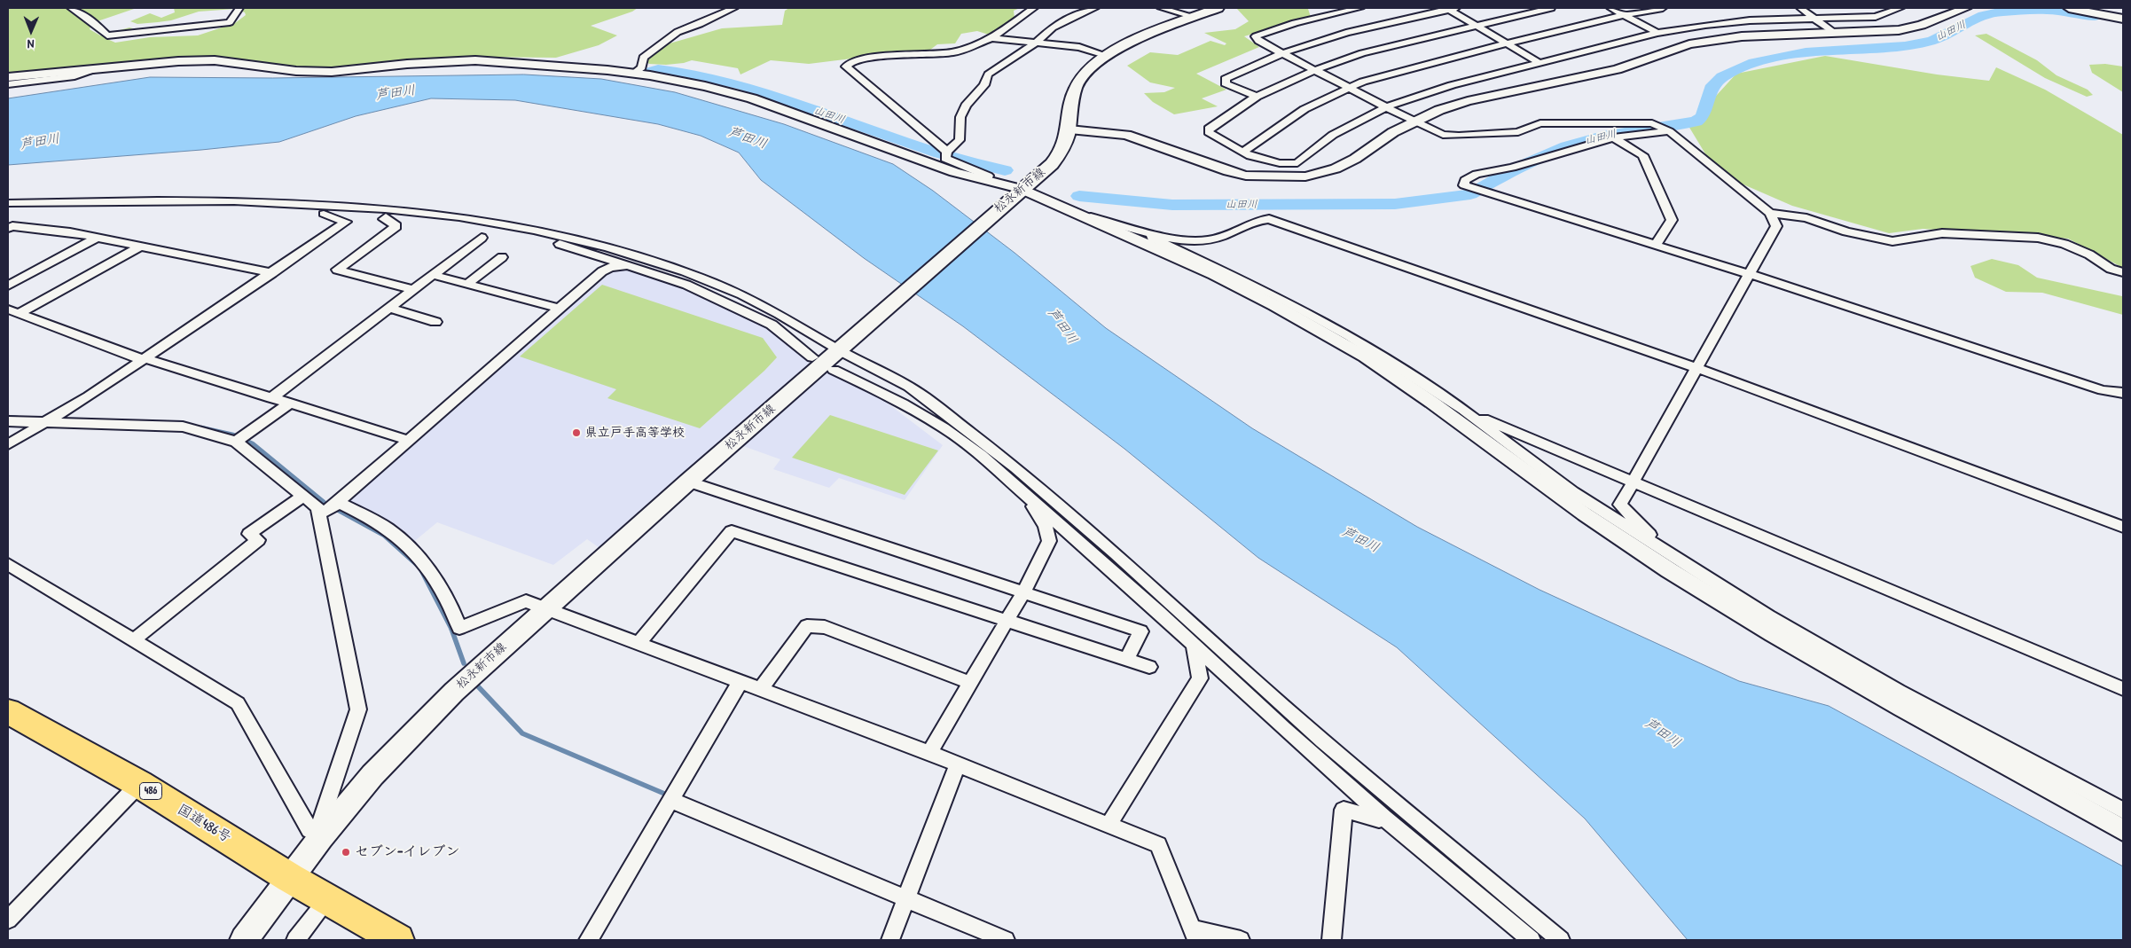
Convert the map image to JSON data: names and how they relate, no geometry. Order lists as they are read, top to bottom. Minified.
{"streets":{"highway":["486","国道486号"],"main road":["松永新市線"]},"crossings":[["松永新市線","国道486号"]],"water":["山田川","芦田川"],"places":["県立戸手高等学校","セブン-イレブン"],"north":"bottom"}
